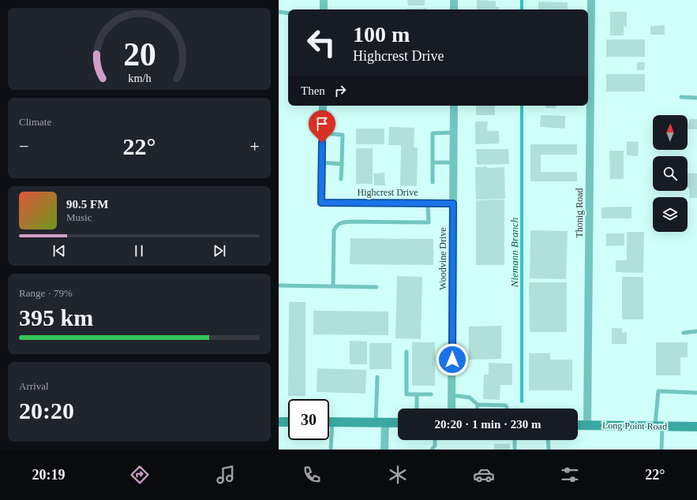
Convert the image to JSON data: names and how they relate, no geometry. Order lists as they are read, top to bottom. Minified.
{"streets":{"main road":["Long Point Road"],"street":["Highcrest Drive","Thonig Road","Woodvine Drive"]},"crossings":[["Highcrest Drive","Woodvine Drive"],["Thonig Road","Long Point Road"]],"water":["Niemann Branch"],"north":"top","page":{"turn":["100 m","Highcrest Drive"],"then":"Then","tile":["Climate",["Range · 79%","395 km"],["Arrival","20:20"]],"heat":["−","22°","+"],"song":["90.5 FM","Music"],"limit":"30","trip":"20:20 · 1 min · 230 m","tabs":["20:19","22°"],"gauge":["20","km/h"]}}
